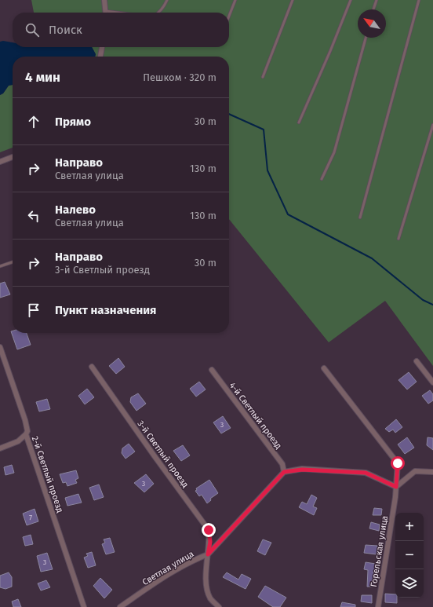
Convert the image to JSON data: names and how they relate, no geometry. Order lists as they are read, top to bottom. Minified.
{"streets":{"street":["4-й Светлый проезд","3-й Светлый проезд","2-й Светлый проезд","Горельская улица","Светлая улица"]},"crossings":[["4-й Светлый проезд","Светлая улица"],["3-й Светлый проезд","Светлая улица"]],"house_numbers":["3","3","7","3"],"north":"top left","page":{"search":"Поиск","heading":["4 мин","Пешком · 320 m"],"list":[["Прямо","30 m"],["Направо","Светлая улица","130 m"],["Налево","Светлая улица","130 m"],["Направо","3-й Светлый проезд","30 m"],"Пункт назначения"],"map_buttons":["+","−"]}}
